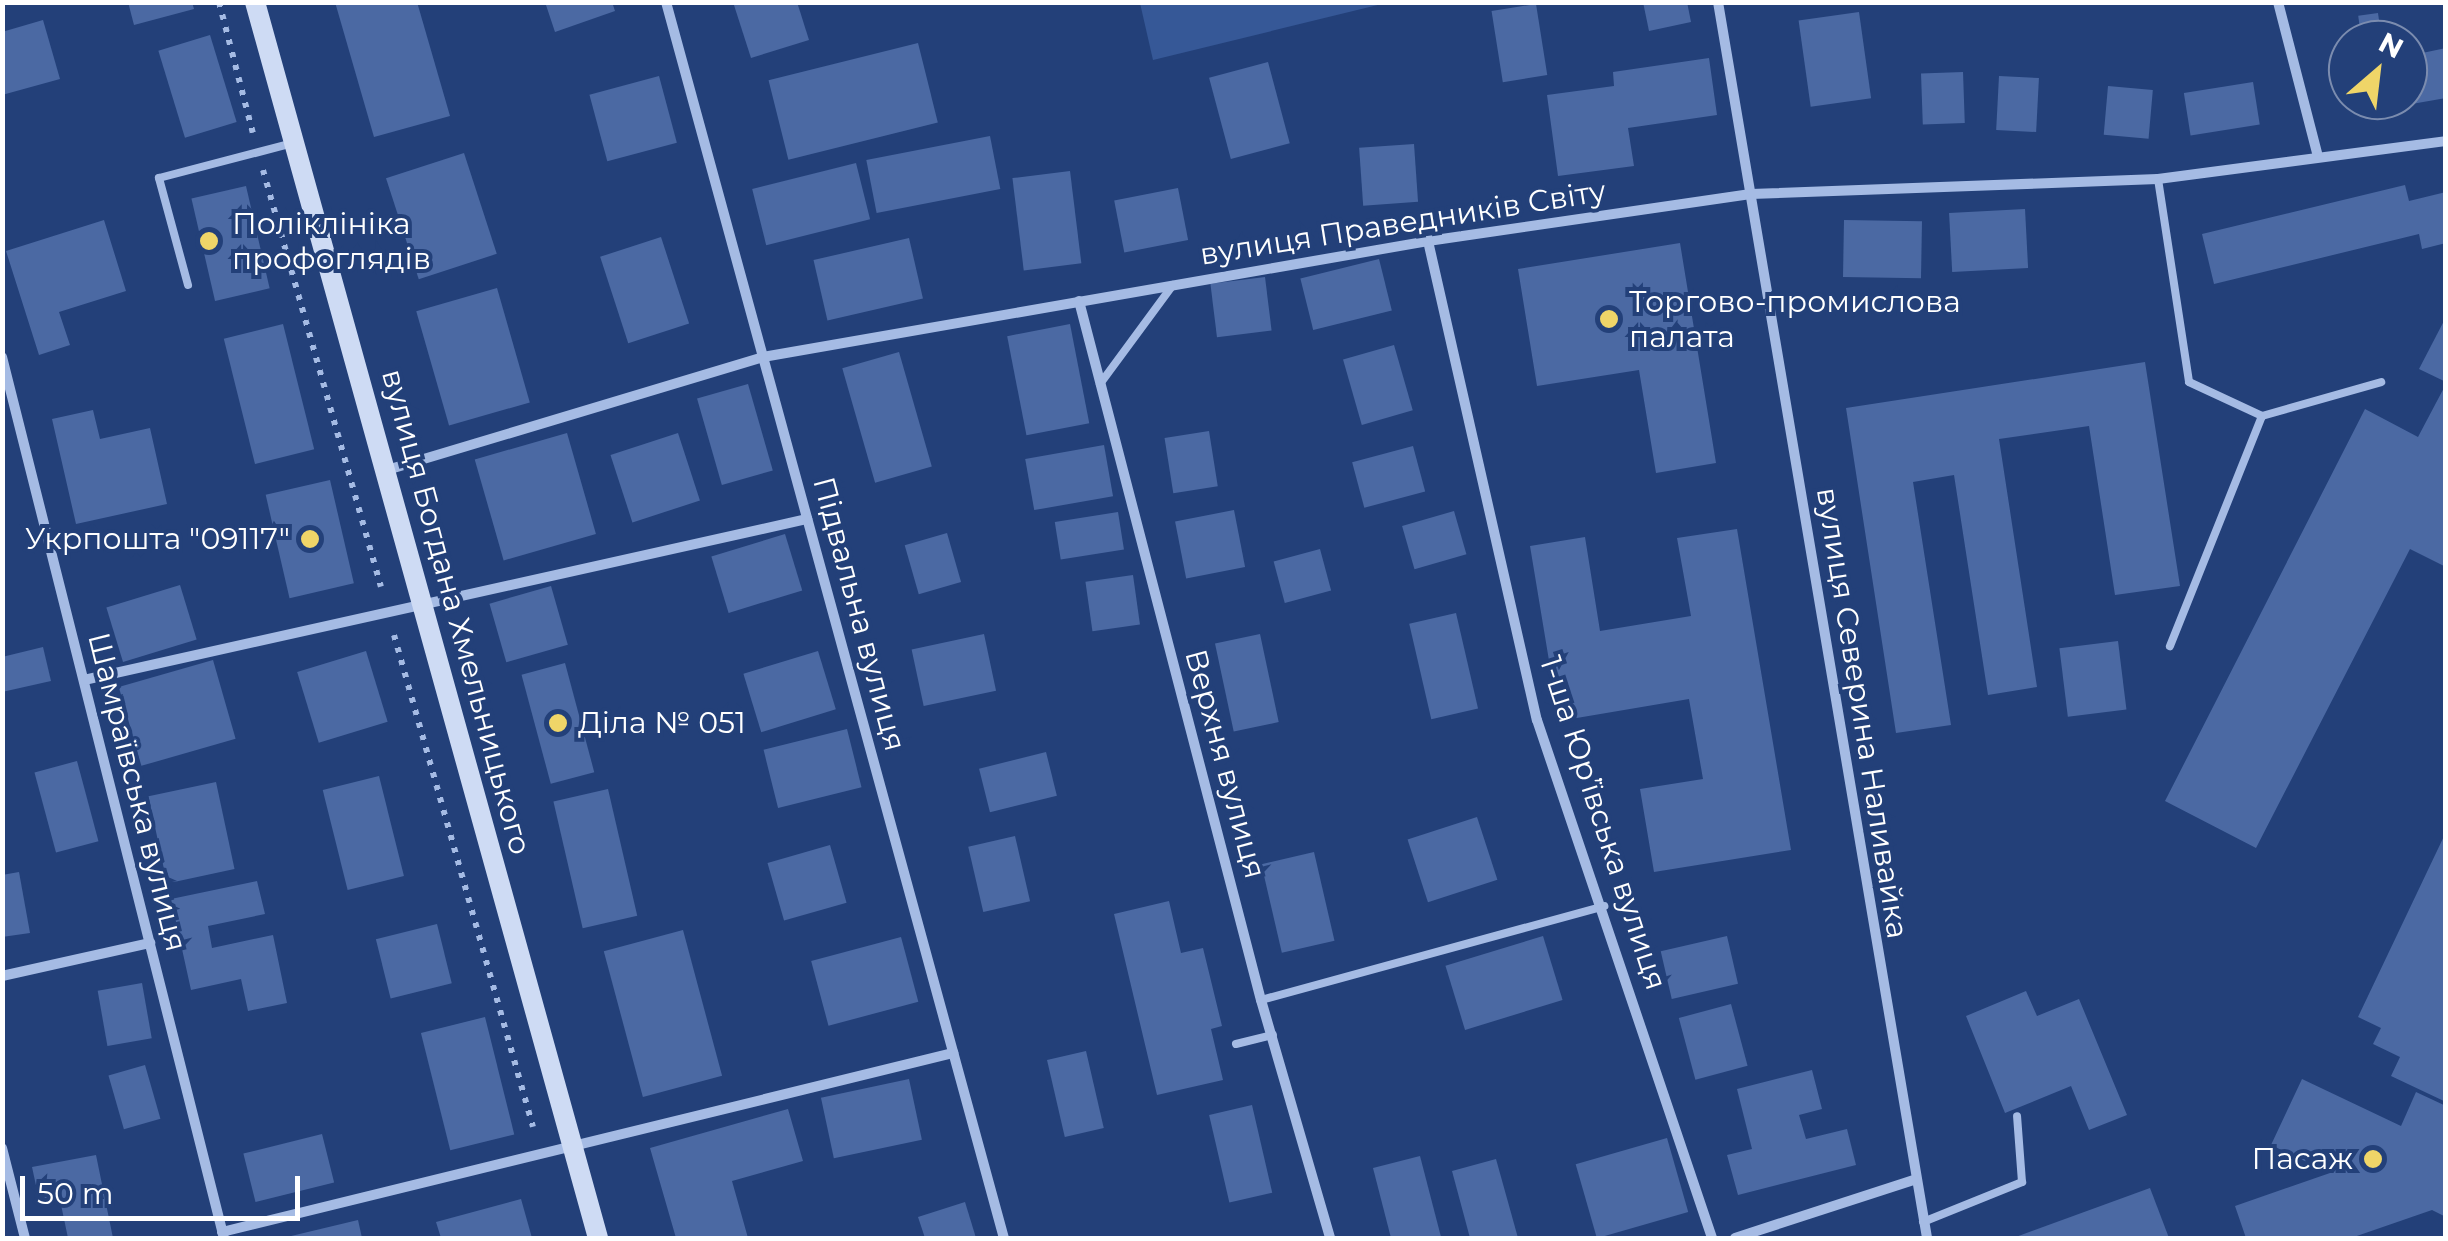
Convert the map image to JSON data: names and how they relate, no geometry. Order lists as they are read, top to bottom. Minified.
{"streets":{"street":["вулиця Праведників Світу","вулиця Богдана Хмельницького","Підвальна вулиця","вулиця Северина Наливайка","Верхня вулиця","Шамраївська вулиця","1-ша Юрʼївська вулиця"]},"crossings":[["вулиця Праведників Світу","вулиця Богдана Хмельницького"],["вулиця Праведників Світу","Підвальна вулиця"],["вулиця Праведників Світу","вулиця Северина Наливайка"],["вулиця Праведників Світу","Верхня вулиця"],["вулиця Праведників Світу","1-ша Юрʼївська вулиця"]],"places":["Поліклініка профоглядів","Торгово-промислова палата","Укрпошта \"09117\"","Діла № 051","Пасаж"],"scale_bar":"50 m","north":"top right"}
